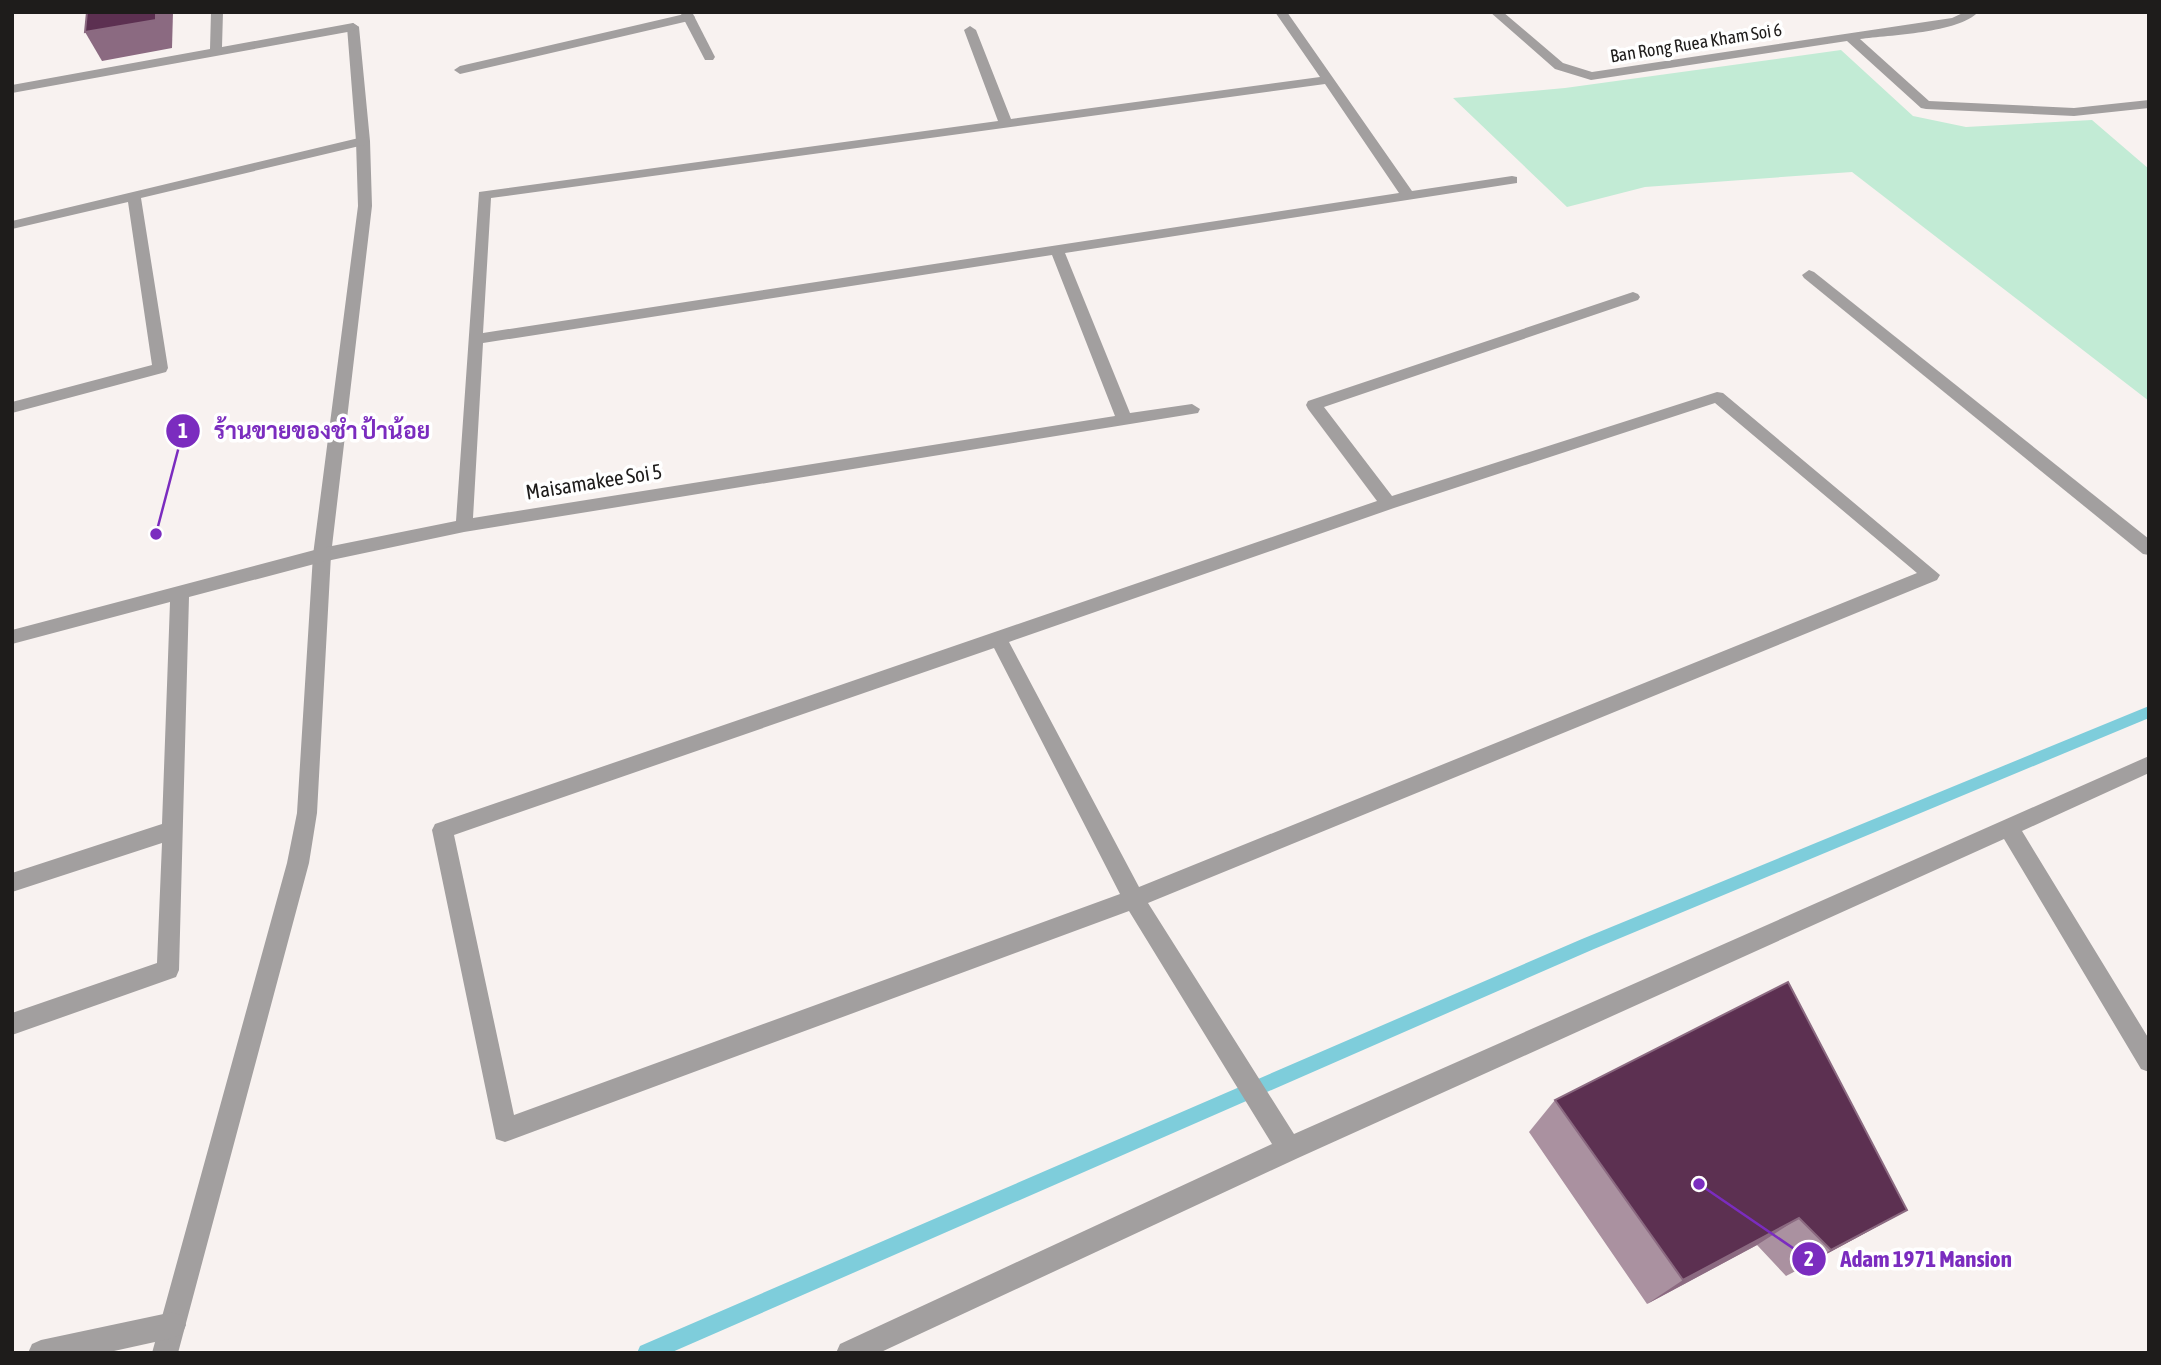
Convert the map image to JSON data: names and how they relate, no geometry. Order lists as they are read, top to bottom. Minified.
{"streets":{"street":["Ban Rong Ruea Kham Soi 6","Maisamakee Soi 5"]},"places":["ร้านขายของชำ ป้าน้อย","Adam 1971 Mansion"]}
